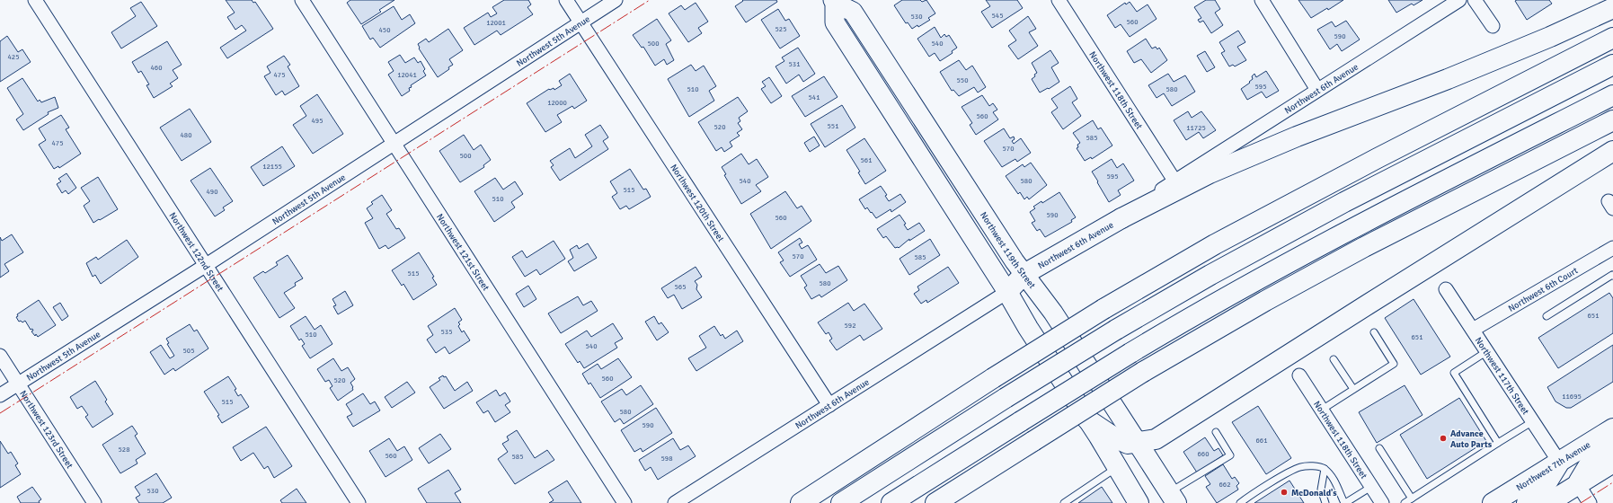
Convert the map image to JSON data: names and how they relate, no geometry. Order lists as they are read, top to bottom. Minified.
{"streets":{"main road":["Northwest 6th Avenue","Northwest 119th Street","Northwest 7th Avenue"],"street":["Northwest 5th Avenue","Northwest 118th Street","Northwest 120th Street","Northwest 122nd Street","Northwest 121st Street","Northwest 6th Court","Northwest 117th Street","Northwest 123rd Street"]},"crossings":[["Northwest 5th Avenue","Northwest 120th Street"],["Northwest 5th Avenue","Northwest 122nd Street"],["Northwest 5th Avenue","Northwest 121st Street"],["Northwest 5th Avenue","Northwest 123rd Street"],["Northwest 6th Avenue","Northwest 118th Street"],["Northwest 6th Avenue","Northwest 120th Street"],["Northwest 6th Avenue","Northwest 119th Street"],["Northwest 6th Court","Northwest 117th Street"],["Northwest 117th Street","Northwest 7th Avenue"]],"places":["Advance Auto Parts","McDonald's"],"house_numbers":["545","530","560","12001","525","450","590","500","540","425","531","460","475","12041","550","595","510","580","541","12000","560","495","551","520","11725","480","585","475","570","500","561","12155","595","540","580","515","490","510","590","560","570","585","515","580","565","651","592","535","510","651","540","505","560","520","11695","515","580","590","661","528","660","560","585","598","662","530"]}
